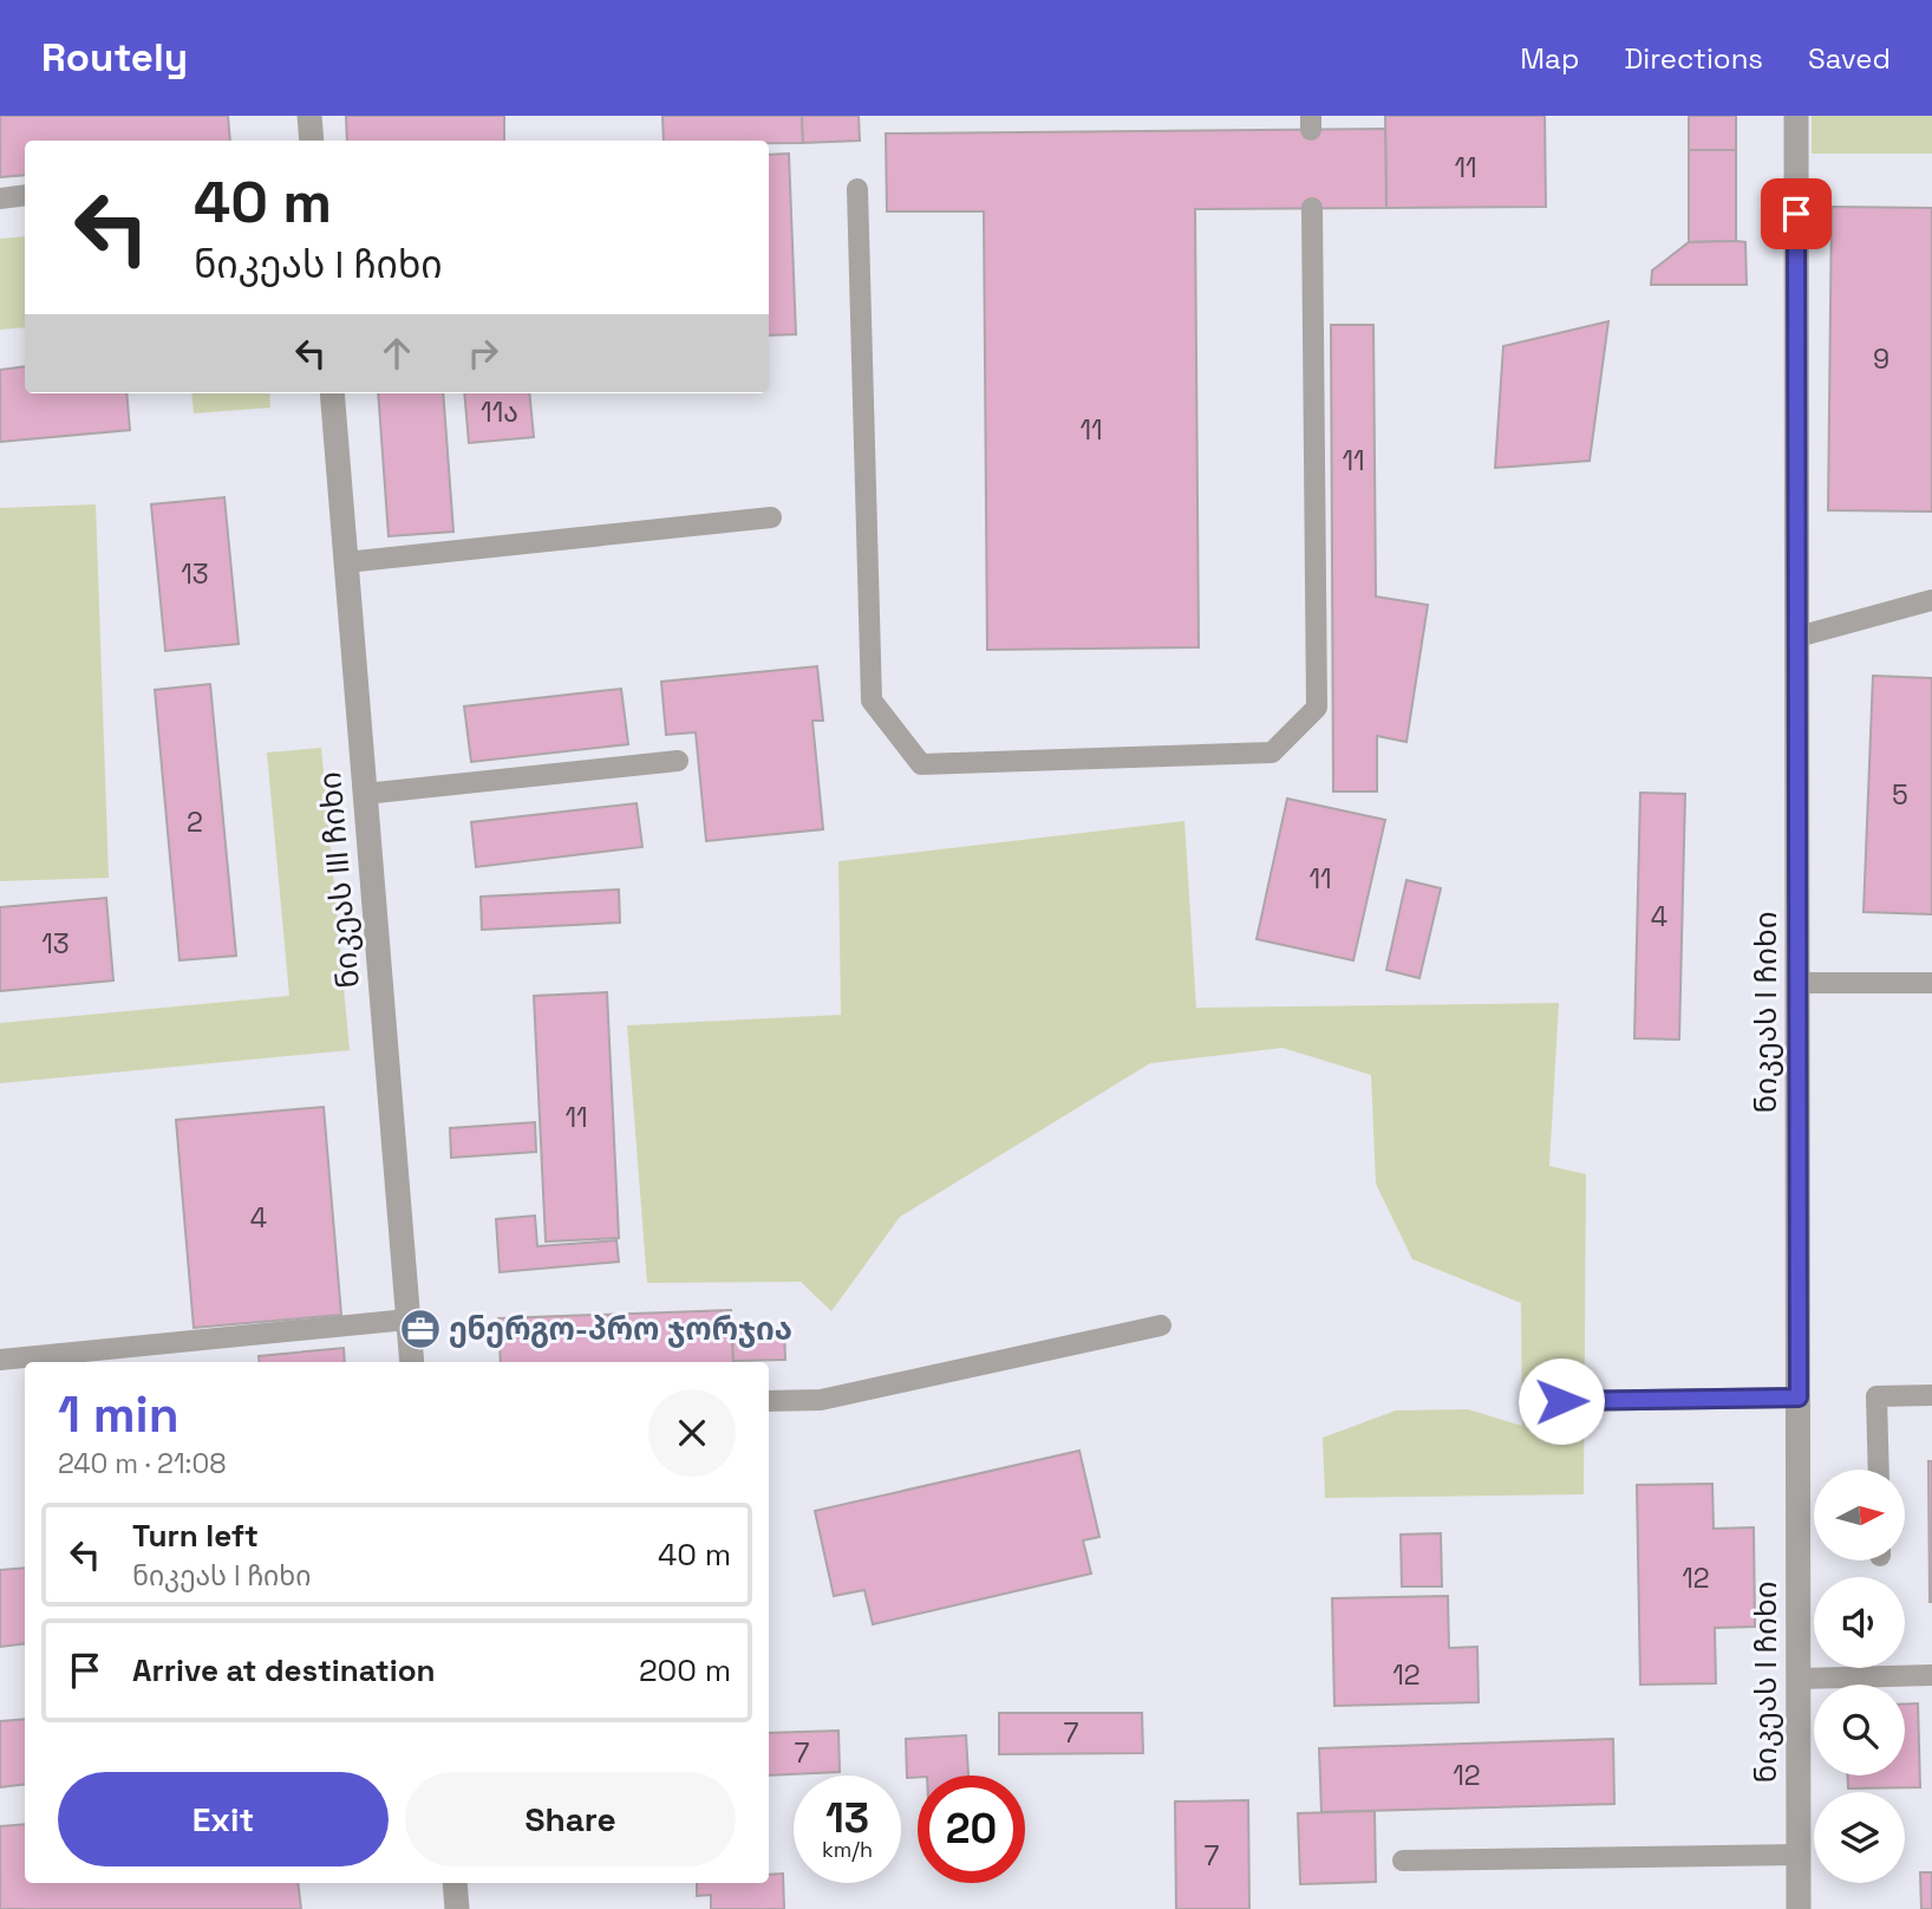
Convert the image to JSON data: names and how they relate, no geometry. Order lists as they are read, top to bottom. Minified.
{"streets":{"street":["ნიკეას III ჩიხი","ნიკეას I ჩიხი"]},"places":{"office":["ენერგო-პრო ჯორჯია"]},"house_numbers":["11","9","11ა","11","11","13","5","2","11","4","13","11","4","12","12","7","7","12","7"],"north":"right","page":{"header":"Routely","nav":["Map","Directions","Saved"],"turn":["40 m","ნიკეას I ჩიხი"],"heading":["1 min","240 m · 21:08"],"list":[{"name":"Turn left","note":"ნიკეას I ჩიხი","value":"40 m"},{"name":"Arrive at destination","value":"200 m"}],"buttons":["Exit","Share"],"speed":"13 km/h","limit":"20"}}
